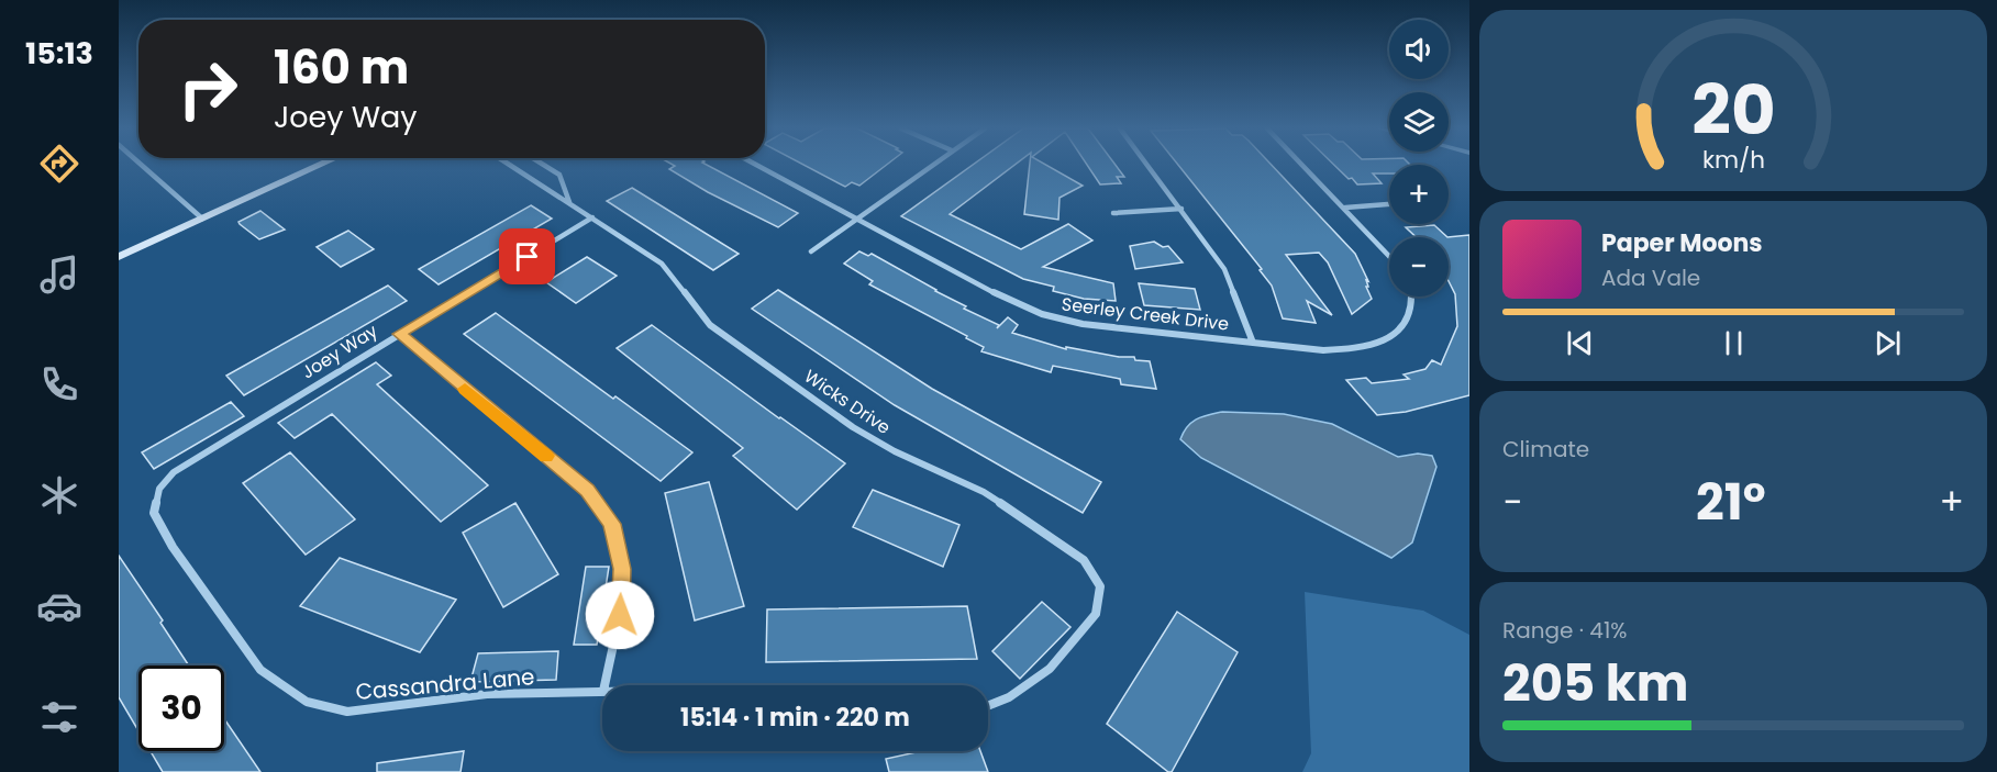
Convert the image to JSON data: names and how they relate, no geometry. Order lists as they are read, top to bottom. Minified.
{"streets":{"street":["Seerley Creek Drive","Joey Way","Wicks Drive","Cassandra Lane"]},"crossings":[["Joey Way","Wicks Drive"],["Joey Way","Cassandra Lane"]],"page":{"tabs":"15:13","map_buttons":["+","−"],"turn":["160 m","Joey Way"],"song":["Paper Moons","Ada Vale"],"tile":["Climate",["Range · 41%","205 km"]],"heat":["−","21°","+"],"limit":"30","trip":"15:14 · 1 min · 220 m","gauge":["20","km/h"]}}
